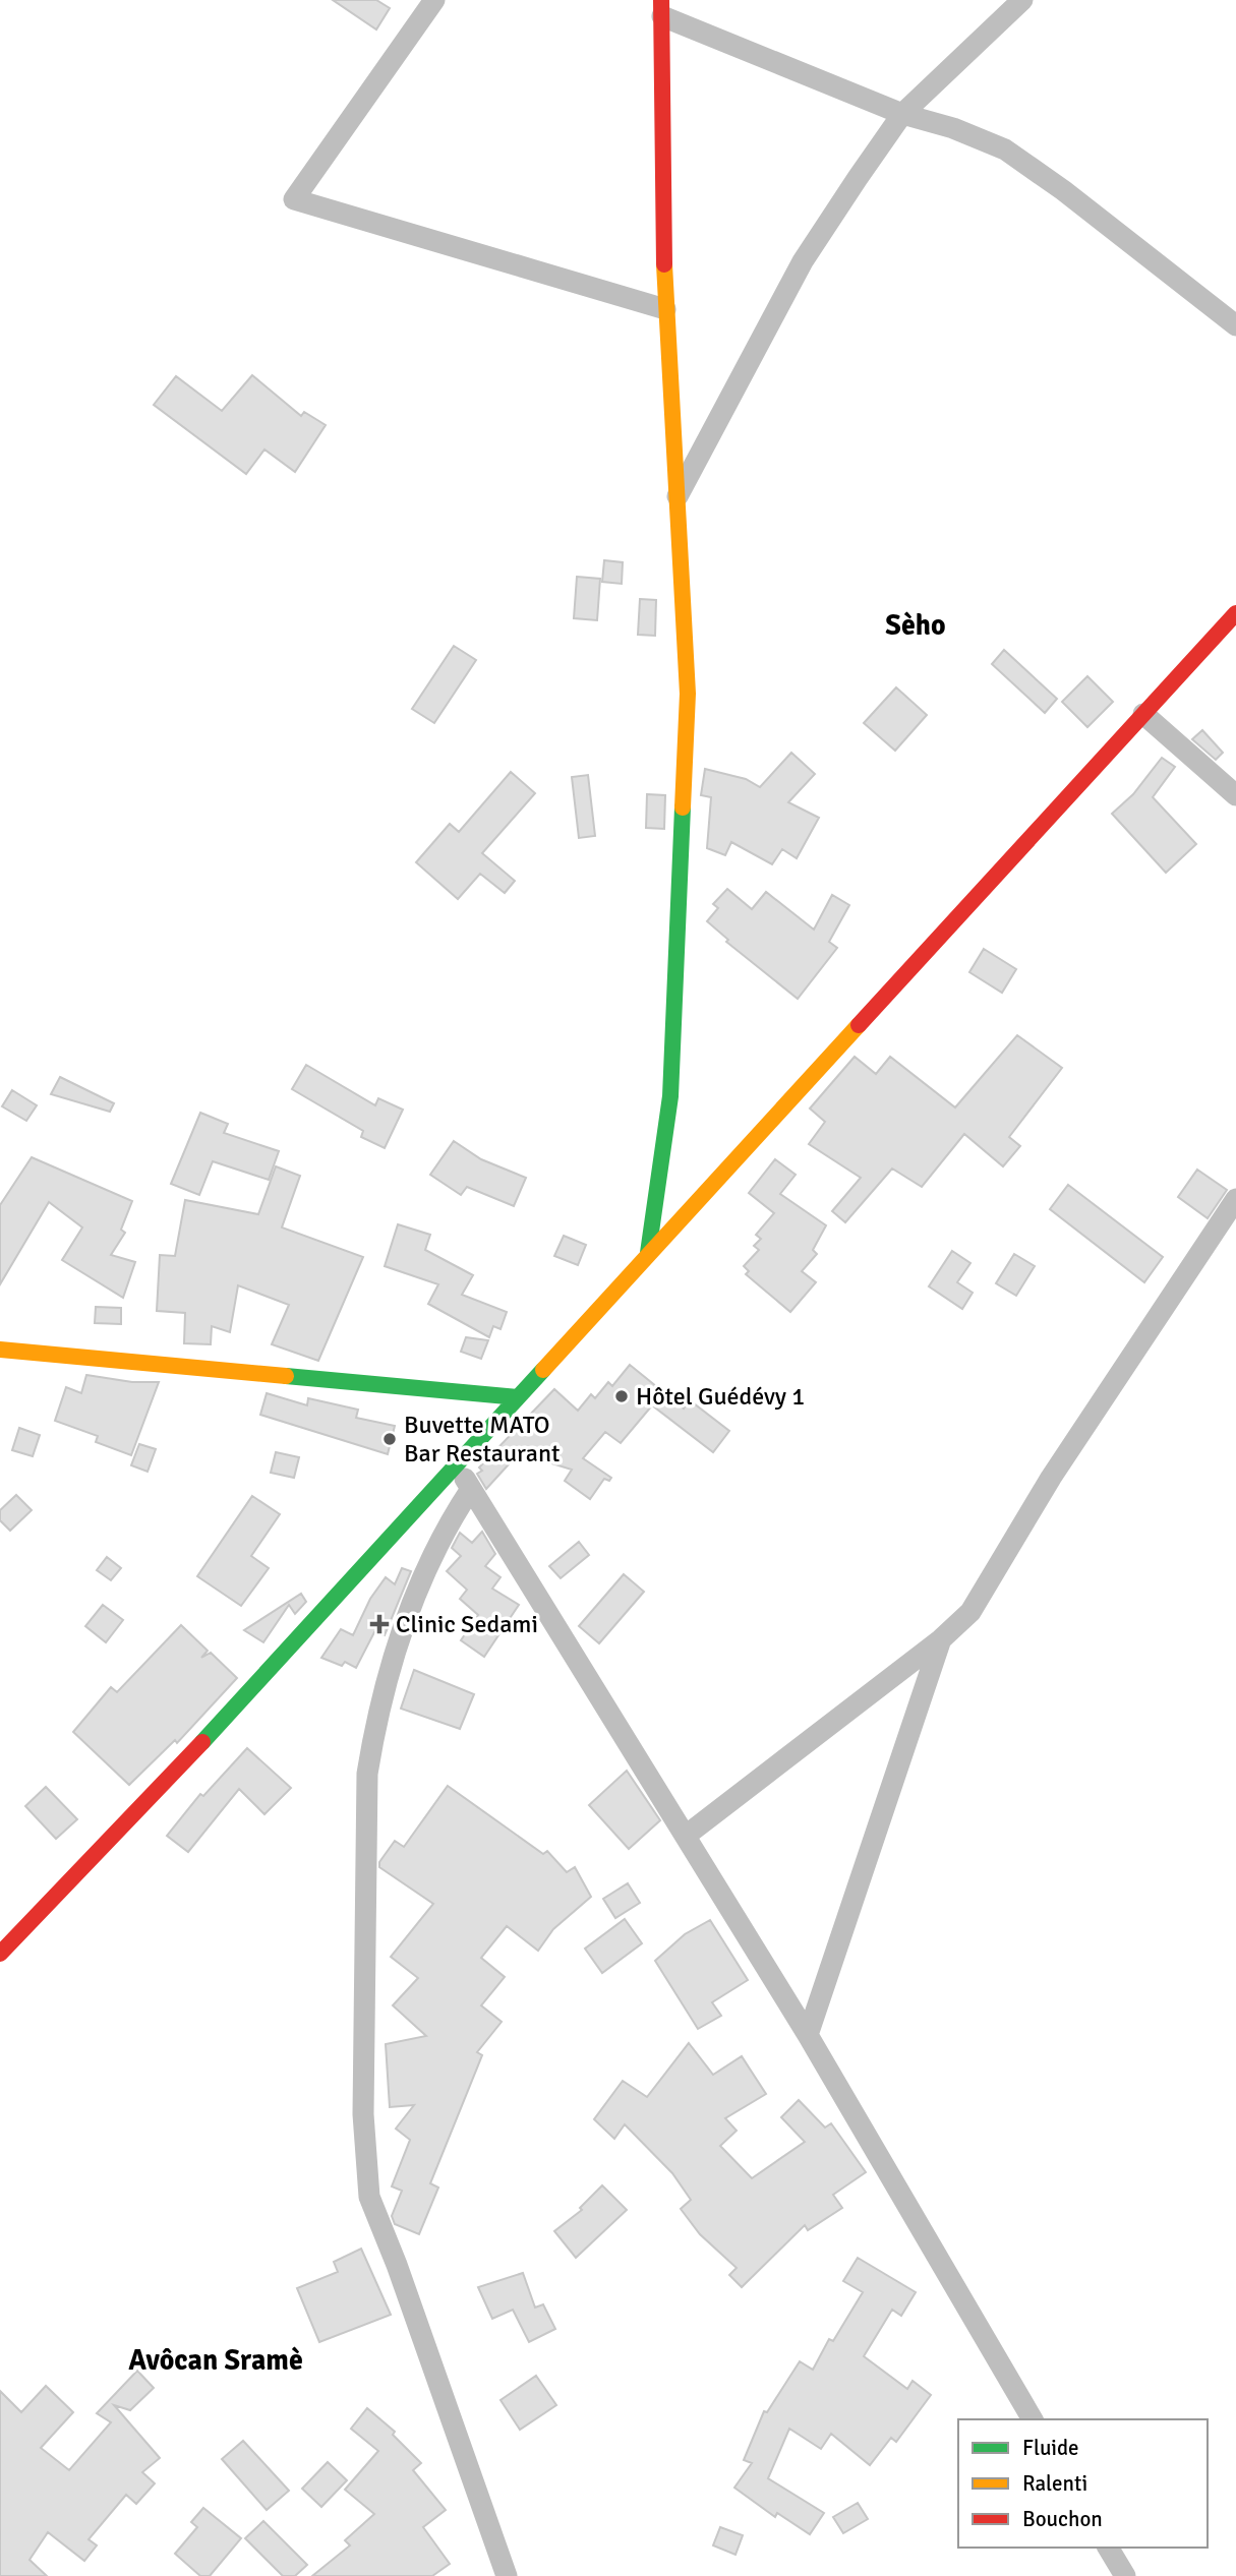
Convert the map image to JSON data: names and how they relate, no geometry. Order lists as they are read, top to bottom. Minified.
{"districts":["Sèho","Avôcan Sramè"],"places":{"other":["Hôtel Guédévy 1","Buvette MATO Bar Restaurant"],"health":["Clinic Sedami"]},"legend":["Fluide","Ralenti","Bouchon"]}
